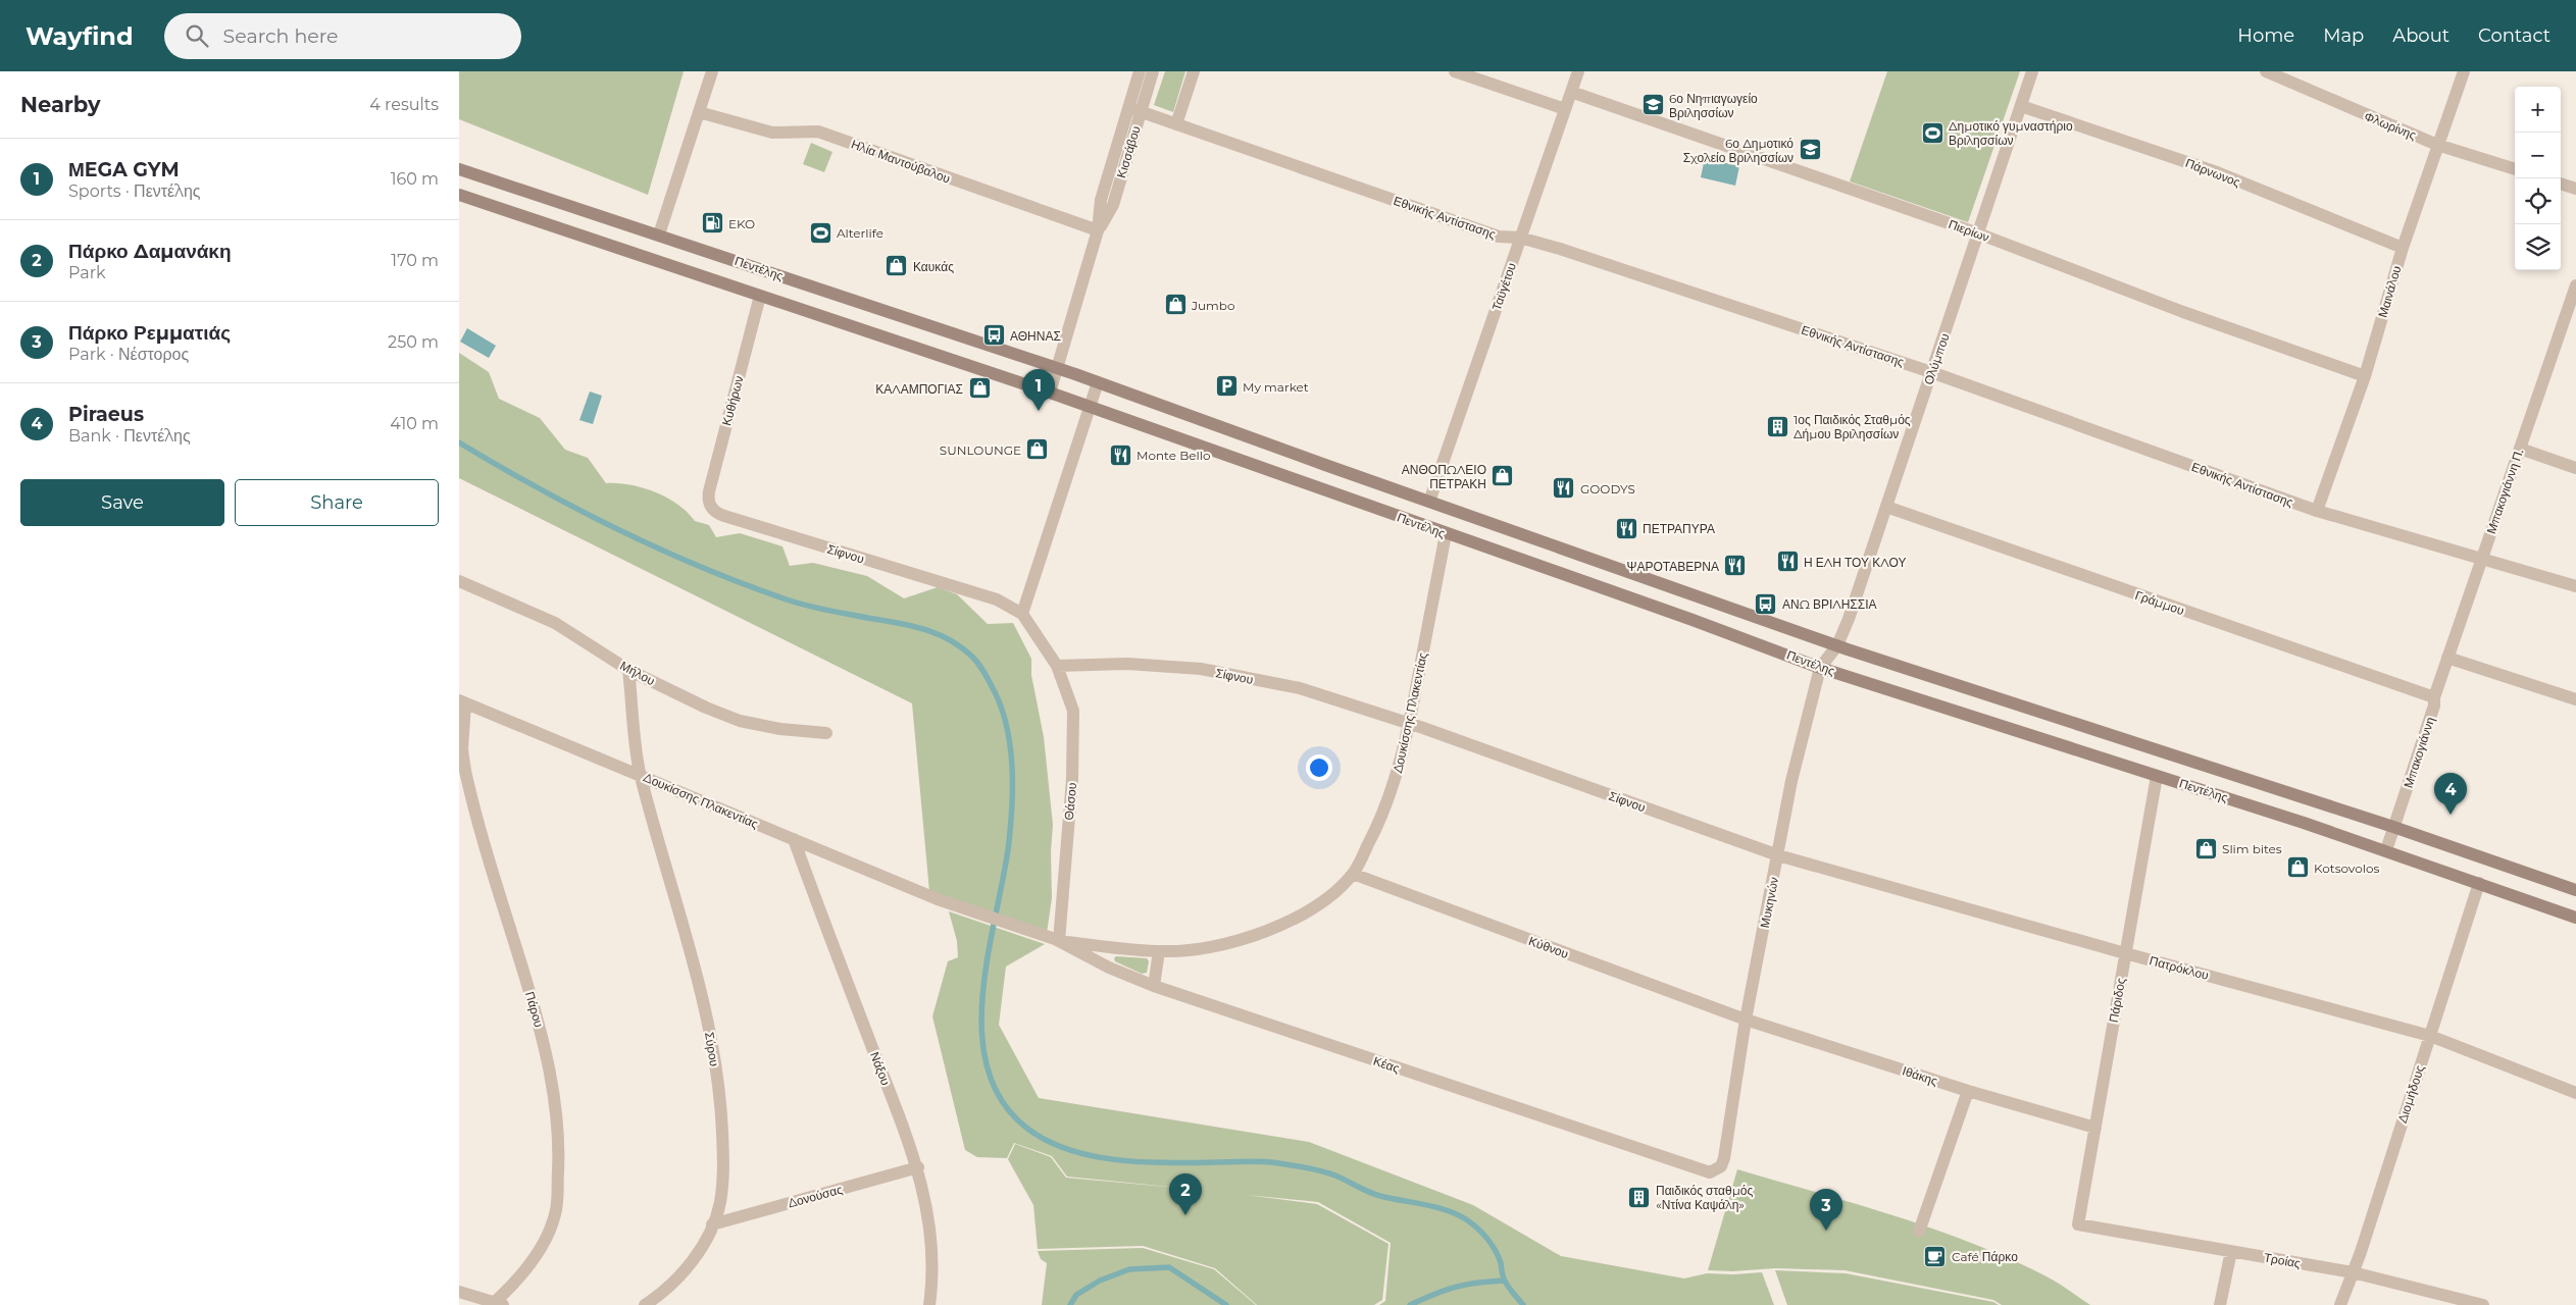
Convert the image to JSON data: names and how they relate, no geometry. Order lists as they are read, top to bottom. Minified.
{"streets":{"main road":["Πεντέλης"],"street":["Φλωρίνης","Κισσάβου","Ηλία Μαντούβαλου","Πάρνωνος","Εθνικής Αντίστασης","Πιερίων","Ταϋγέτου","Μαινάλου","Ολύμπου","Κυθήρων","Μπακογιάννη Π.","Σίφνου","Γράμμου","Μήλου","Δουκίσσης Πλακεντίας","Μπακογιάννη","Θάσου","Μυκηνών","Κύθνου","Πατρόκλου","Πάριδος","Πάρου","Σύρου","Κέας","Νάξου","Ιθάκης","Διομήδους","Δονούσας","Τροίας"]},"crossings":[["Φλωρίνης","Μαινάλου"],["Κισσάβου","Ηλία Μαντούβαλου"],["Κισσάβου","Εθνικής Αντίστασης"],["Κισσάβου","Πεντέλης"],["Πάρνωνος","Μαινάλου"],["Πάρνωνος","Ολύμπου"],["Εθνικής Αντίστασης","Ταϋγέτου"],["Εθνικής Αντίστασης","Μαινάλου"],["Εθνικής Αντίστασης","Ολύμπου"],["Εθνικής Αντίστασης","Μπακογιάννη Π."],["Πιερίων","Ταϋγέτου"],["Πιερίων","Μαινάλου"],["Πιερίων","Ολύμπου"],["Πεντέλης","Ταϋγέτου"],["Πεντέλης","Ολύμπου"],["Πεντέλης","Κυθήρων"],["Πεντέλης","Δουκίσσης Πλακεντίας"],["Πεντέλης","Μπακογιάννη"],["Πεντέλης","Μυκηνών"],["Πεντέλης","Πάριδος"],["Πεντέλης","Διομήδους"],["Ολύμπου","Γράμμου"],["Ολύμπου","Μυκηνών"],["Κυθήρων","Σίφνου"],["Μπακογιάννη Π.","Γράμμου"],["Μπακογιάννη Π.","Μπακογιάννη"],["Σίφνου","Δουκίσσης Πλακεντίας"],["Σίφνου","Θάσου"],["Σίφνου","Μυκηνών"],["Σίφνου","Πατρόκλου"],["Γράμμου","Μπακογιάννη"],["Μήλου","Σύρου"],["Δουκίσσης Πλακεντίας","Θάσου"],["Δουκίσσης Πλακεντίας","Κύθνου"],["Δουκίσσης Πλακεντίας","Πάρου"],["Δουκίσσης Πλακεντίας","Σύρου"],["Δουκίσσης Πλακεντίας","Κέας"],["Δουκίσσης Πλακεντίας","Νάξου"],["Θάσου","Κέας"],["Μυκηνών","Κύθνου"],["Μυκηνών","Πατρόκλου"],["Μυκηνών","Κέας"],["Μυκηνών","Ιθάκης"],["Κύθνου","Ιθάκης"],["Πατρόκλου","Πάριδος"],["Πατρόκλου","Διομήδους"],["Πάριδος","Ιθάκης"],["Πάριδος","Τροίας"],["Σύρου","Δονούσας"],["Νάξου","Δονούσας"],["Διομήδους","Τροίας"]],"places":{"school or university":["6ο Νηπιαγωγείο Βριλησσίων","6ο Δημοτικό Σχολείο Βριλησσίων"],"sports":["Δημοτικό γυμναστήριο Βριλησσίων","Alterlife"],"fuel station":["EKO"],"shop":["Καυκάς","Jumbo","ΚΑΛΑΜΠΟΓΙΑΣ","SUNLOUNGE","ΑΝΘΟΠΩΛΕΙΟ ΠΕΤΡΑΚΗ","Slim bites","Kotsovolos"],"bus stop":["ΑΘΗΝΑΣ","ΑΝΩ ΒΡΙΛΗΣΣΙΑ"],"parking":["My market"],"building":["1ος Παιδικός Σταθμός Δήμου Βριλησσίων","Παιδικός σταθμός «Ντίνα Καψάλη»"],"restaurant":["Monte Bello","GOODYS","ΠΕΤΡΑΠΥΡΑ","Η ΕΛΗ ΤΟΥ ΚΛΟΥ","ΨΑΡΟΤΑΒΕΡΝΑ"],"cafe":["Café Πάρκο"]},"page":{"header":"Wayfind","search":"Search here","nav":["Home","Map","About","Contact"],"heading":["Nearby","4 results"],"map_buttons":["+","−"],"list":[{"mark":"1","name":"ΜEGA GYM","note":"Sports · Πεντέλης","value":"160 m"},{"mark":"2","name":"Πάρκο Δαμανάκη","note":"Park","value":"170 m"},{"mark":"3","name":"Πάρκο Ρεμματιάς","note":"Park · Νέστορος","value":"250 m"},{"mark":"4","name":"Piraeus","note":"Bank · Πεντέλης","value":"410 m"}],"pins":["1","4","2","3"],"buttons":["Save","Share"]}}
